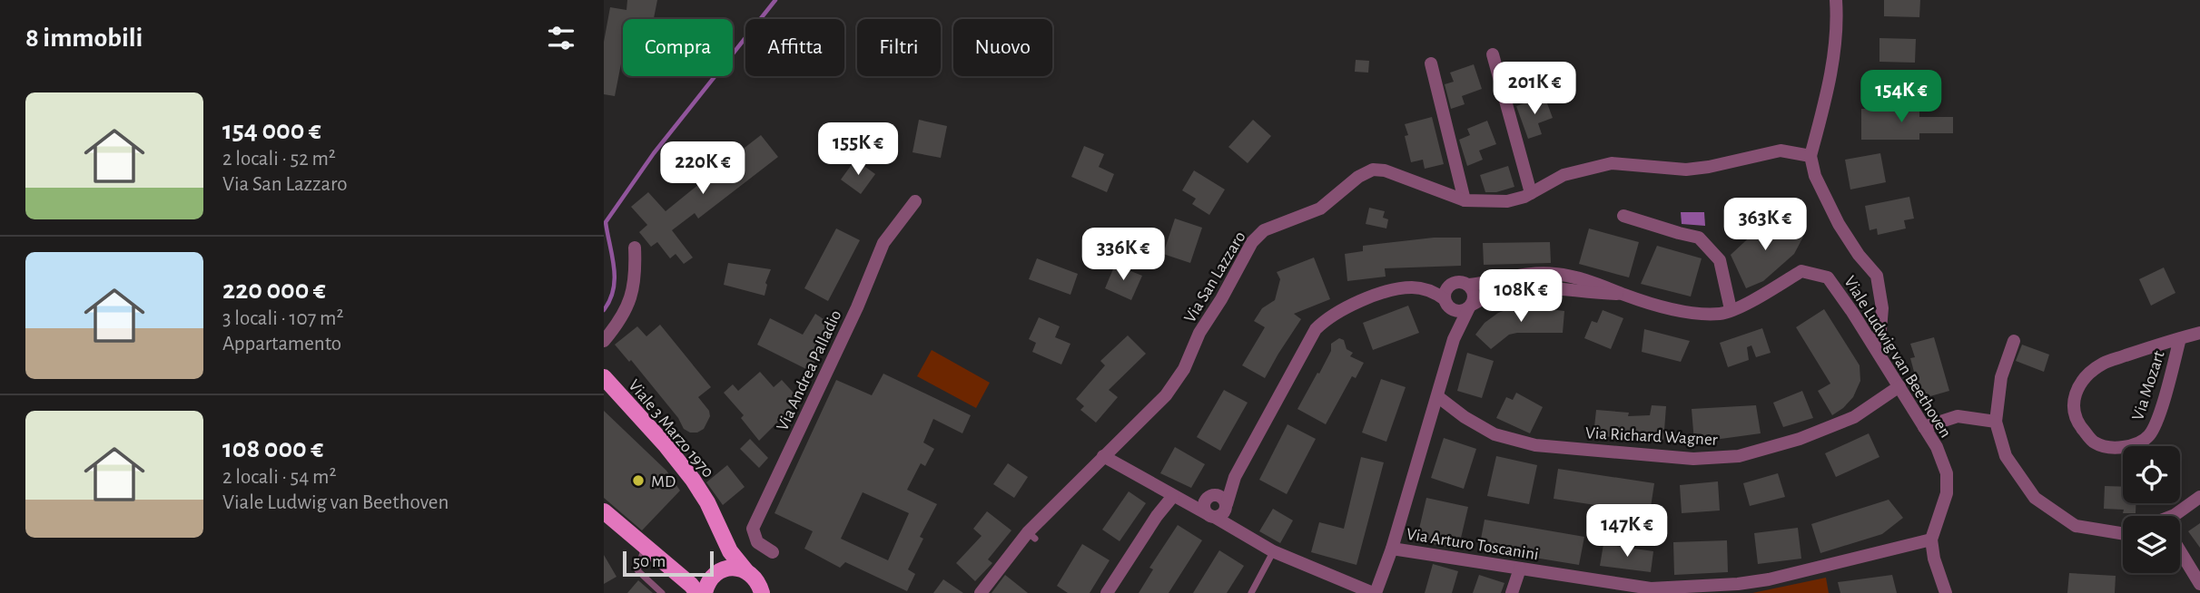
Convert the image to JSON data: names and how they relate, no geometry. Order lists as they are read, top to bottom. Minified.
{"streets":{"main road":["Viale 3 Marzo 1970"],"street":["Via San Lazzaro","Viale Ludwig van Beethoven","Via Andrea Palladio","Via Mozart","Via Richard Wagner","Via Arturo Toscanini"]},"crossings":[["Viale Ludwig van Beethoven","Via Richard Wagner"],["Viale Ludwig van Beethoven","Via Arturo Toscanini"]],"places":["MD"],"scale_bar":"50 m","page":{"heading":"8 immobili","chip":["Compra","Affitta","Filtri","Nuovo"],"price":["201K €","154K €","155K €","220K €","363K €","336K €","108K €","147K €"],"list":[{"name":"154 000 €","note":"2 locali · 52 m² · Via San Lazzaro"},{"name":"220 000 €","note":"3 locali · 107 m² · Appartamento"},{"name":"108 000 €","note":"2 locali · 54 m² · Viale Ludwig van Beethoven"}],"scale":"50 m"}}
